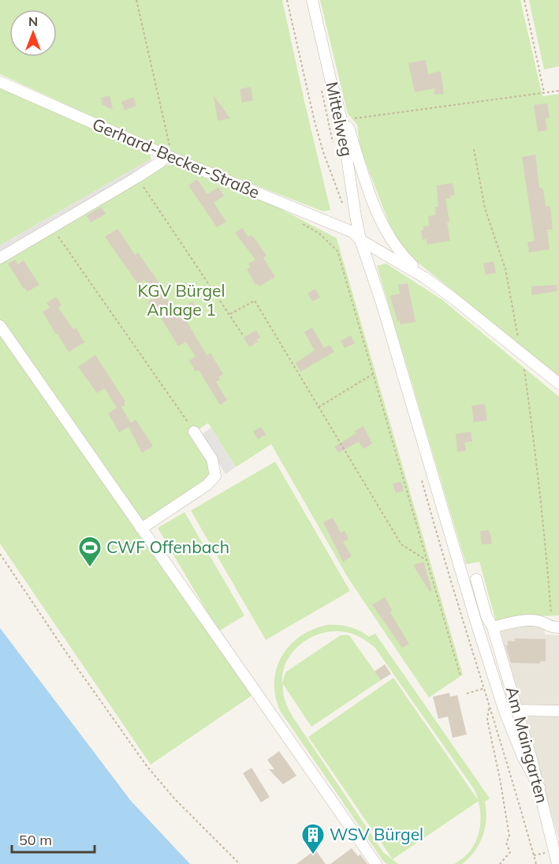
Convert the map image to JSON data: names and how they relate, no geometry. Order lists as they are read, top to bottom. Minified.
{"streets":{"street":["Mittelweg","Gerhard-Becker-Straße","Am Maingarten"]},"crossings":[["Mittelweg","Gerhard-Becker-Straße"],["Mittelweg","Am Maingarten"]],"parks":["KGV Bürgel Anlage 1"],"places":{"sports":["CWF Offenbach"],"building":["WSV Bürgel"]},"scale_bar":"50 m","north":"top"}
